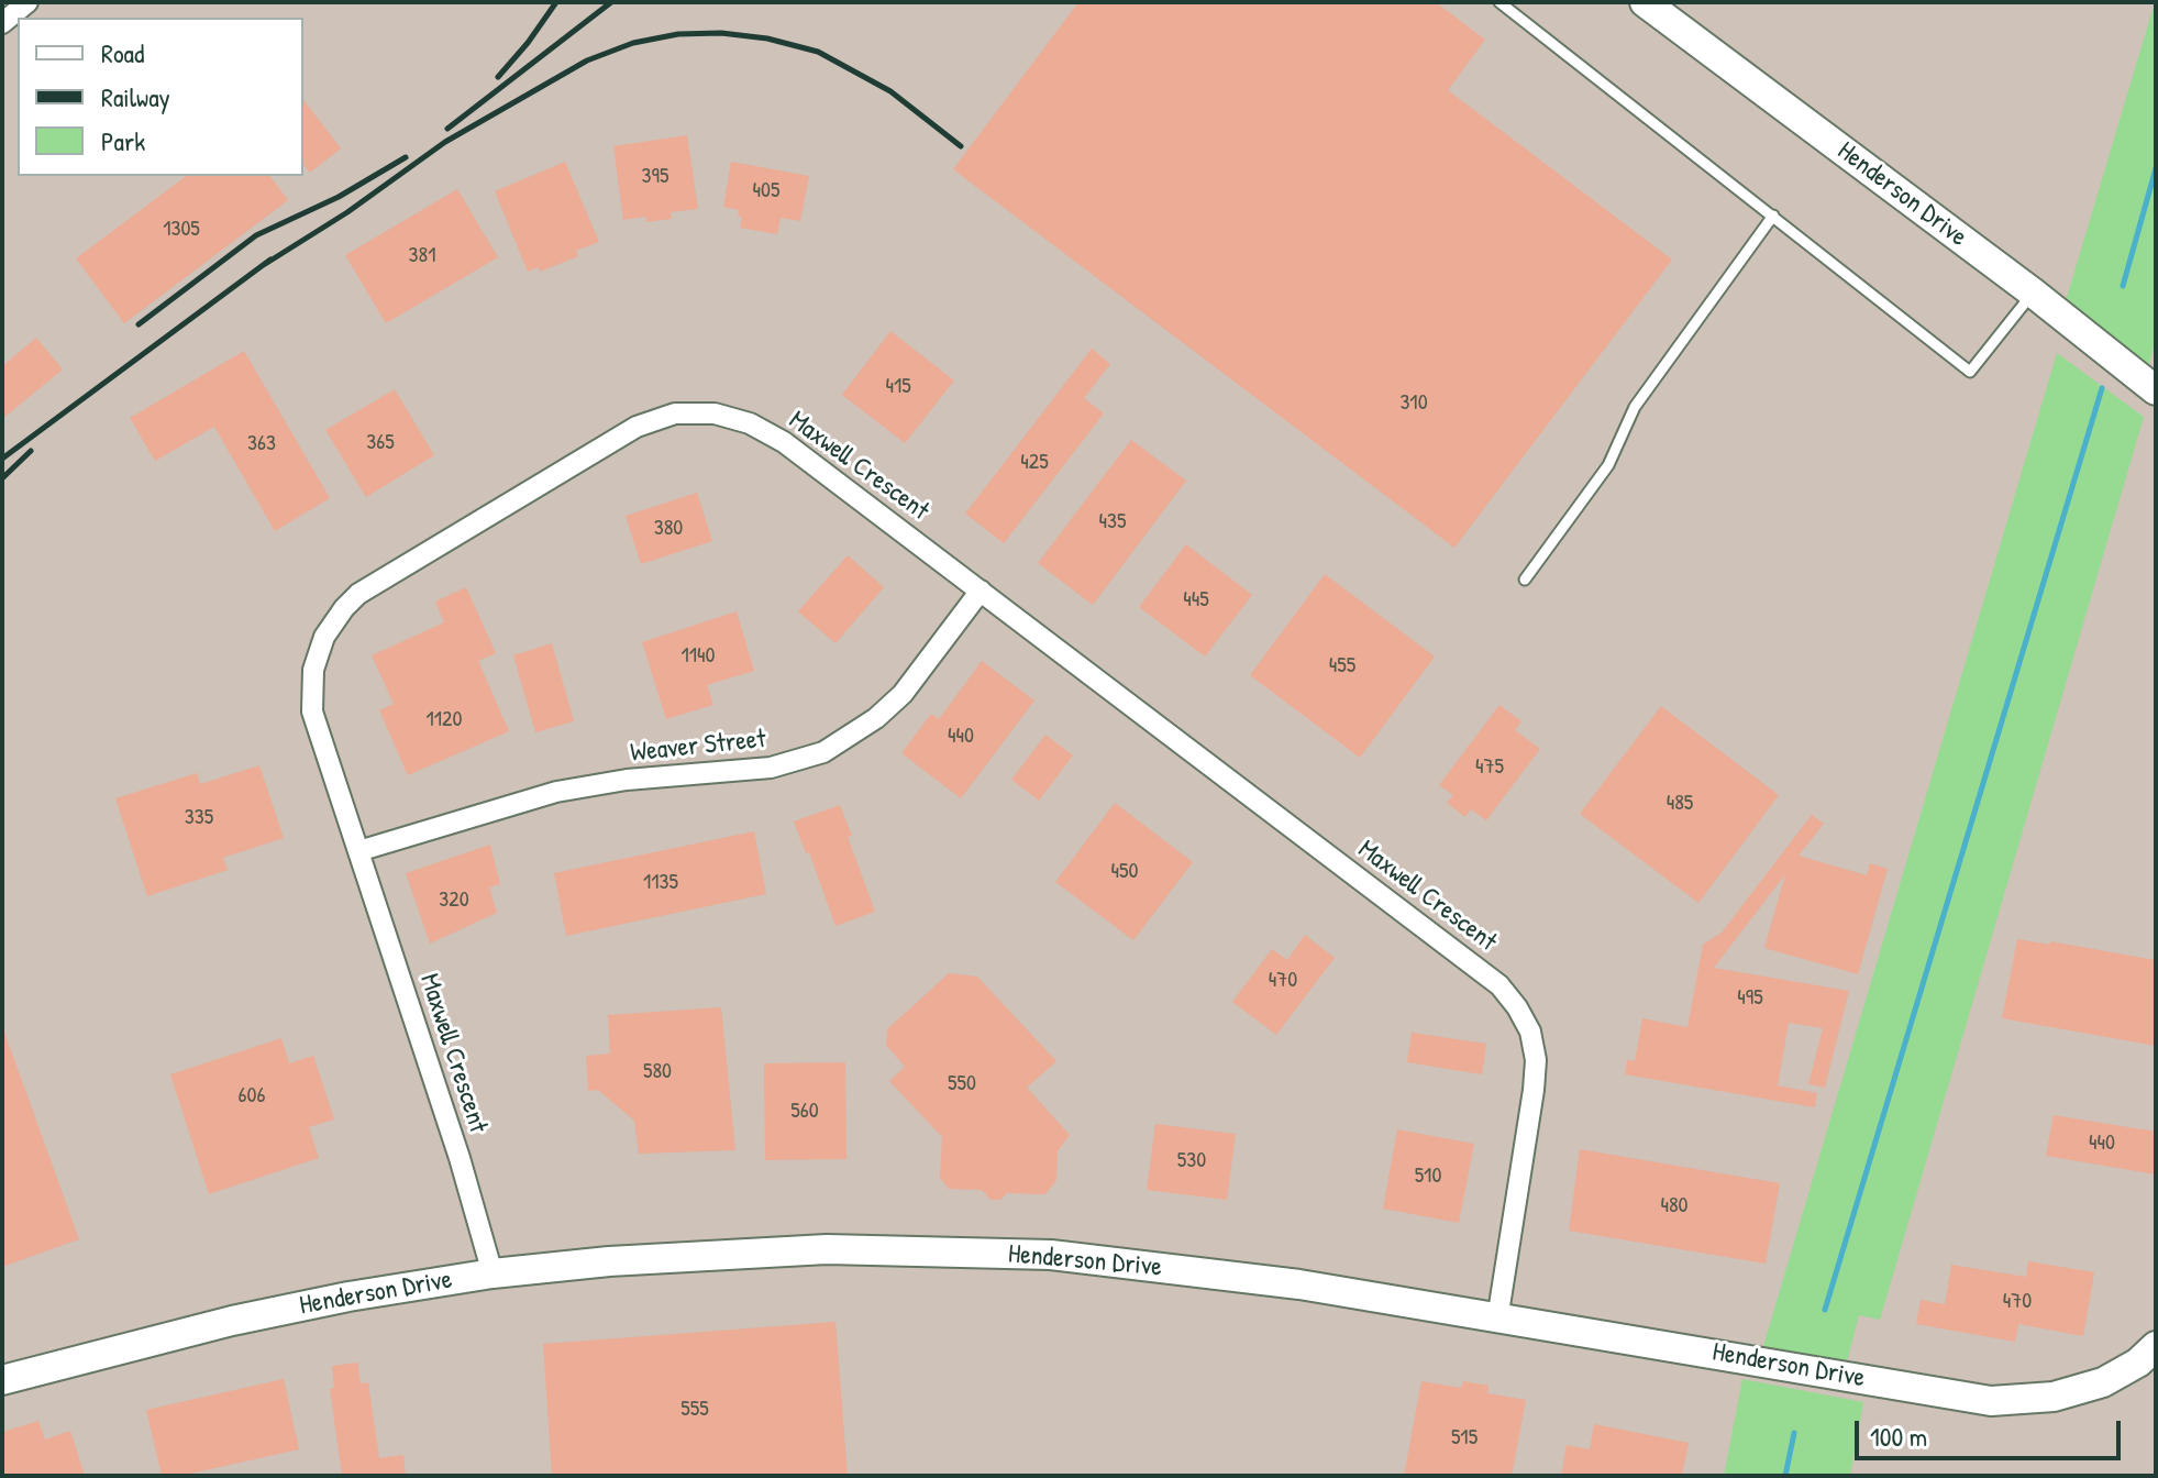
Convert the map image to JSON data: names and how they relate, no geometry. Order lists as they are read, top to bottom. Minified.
{"streets":{"street":["Henderson Drive","Maxwell Crescent","Weaver Street"]},"crossings":[["Henderson Drive","Maxwell Crescent"],["Maxwell Crescent","Weaver Street"]],"house_numbers":["395","405","1305","381","415","310","365","363","425","435","380","445","1140","455","1120","440","475","485","335","450","1135","320","470","495","580","550","606","560","440","530","510","480","470","555","515"],"legend":["Road","Railway","Park"],"scale_bar":"100 m"}
